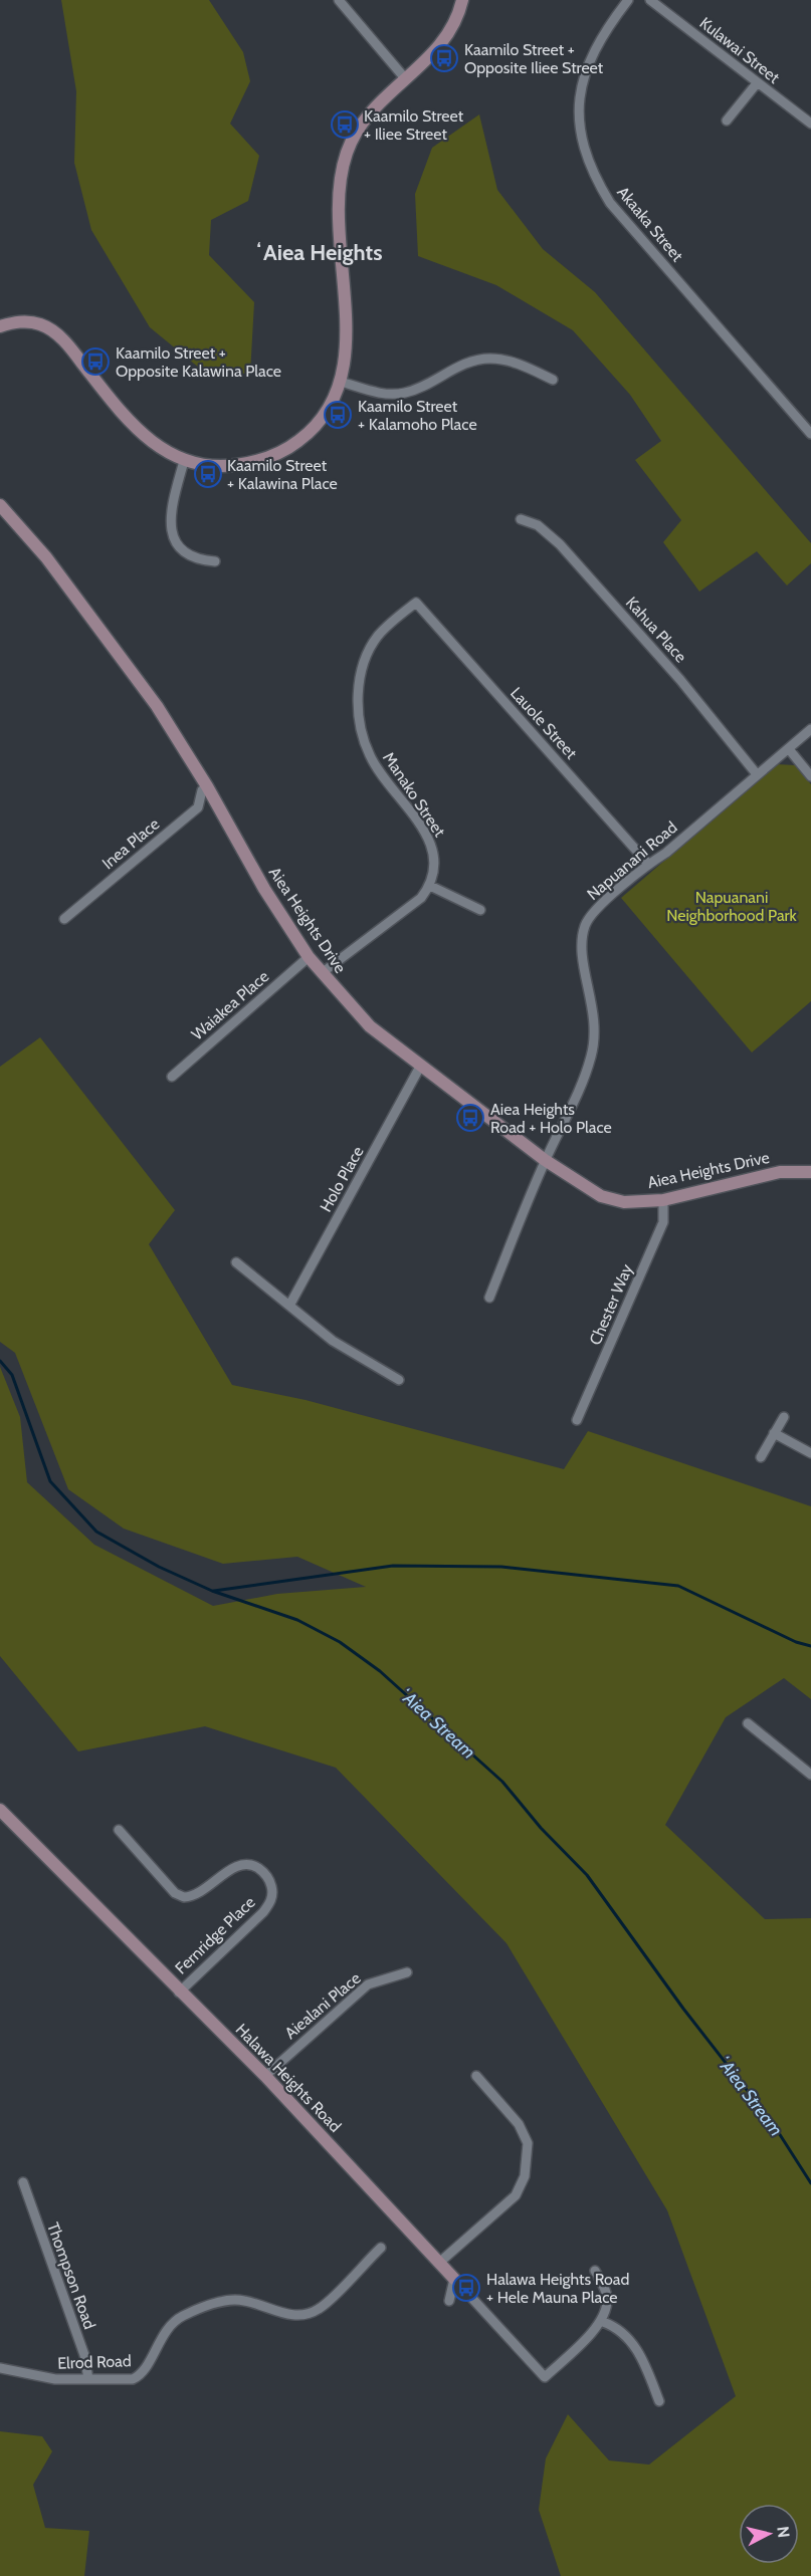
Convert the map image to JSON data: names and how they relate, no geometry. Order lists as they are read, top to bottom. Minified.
{"streets":{"street":["Kulawai Street","Akaaka Street","Kahua Place","Lauole Street","Manako Street","Inea Place","Napuanani Road","Aiea Heights Drive","Waiakea Place","Holo Place","Chester Way","Fernridge Place","Aiealani Place","Halawa Heights Road","Thompson Road","Elrod Road"]},"crossings":[["Kahua Place","Napuanani Road"],["Lauole Street","Manako Street"],["Lauole Street","Napuanani Road"],["Inea Place","Aiea Heights Drive"],["Napuanani Road","Aiea Heights Drive"],["Aiea Heights Drive","Waiakea Place"],["Aiea Heights Drive","Holo Place"],["Aiea Heights Drive","Chester Way"],["Fernridge Place","Halawa Heights Road"],["Aiealani Place","Halawa Heights Road"],["Thompson Road","Elrod Road"]],"districts":["ʻAiea Heights"],"water":["ʻAiea Stream"],"parks":["Napuanani Neighborhood Park"],"places":{"bus stop":["Kaamilo Street + Opposite Iliee Street","Kaamilo Street + Iliee Street","Kaamilo Street + Opposite Kalawina Place","Kaamilo Street + Kalamoho Place","Kaamilo Street + Kalawina Place","Aiea Heights Road + Holo Place","Halawa Heights Road + Hele Mauna Place"]},"north":"right"}
